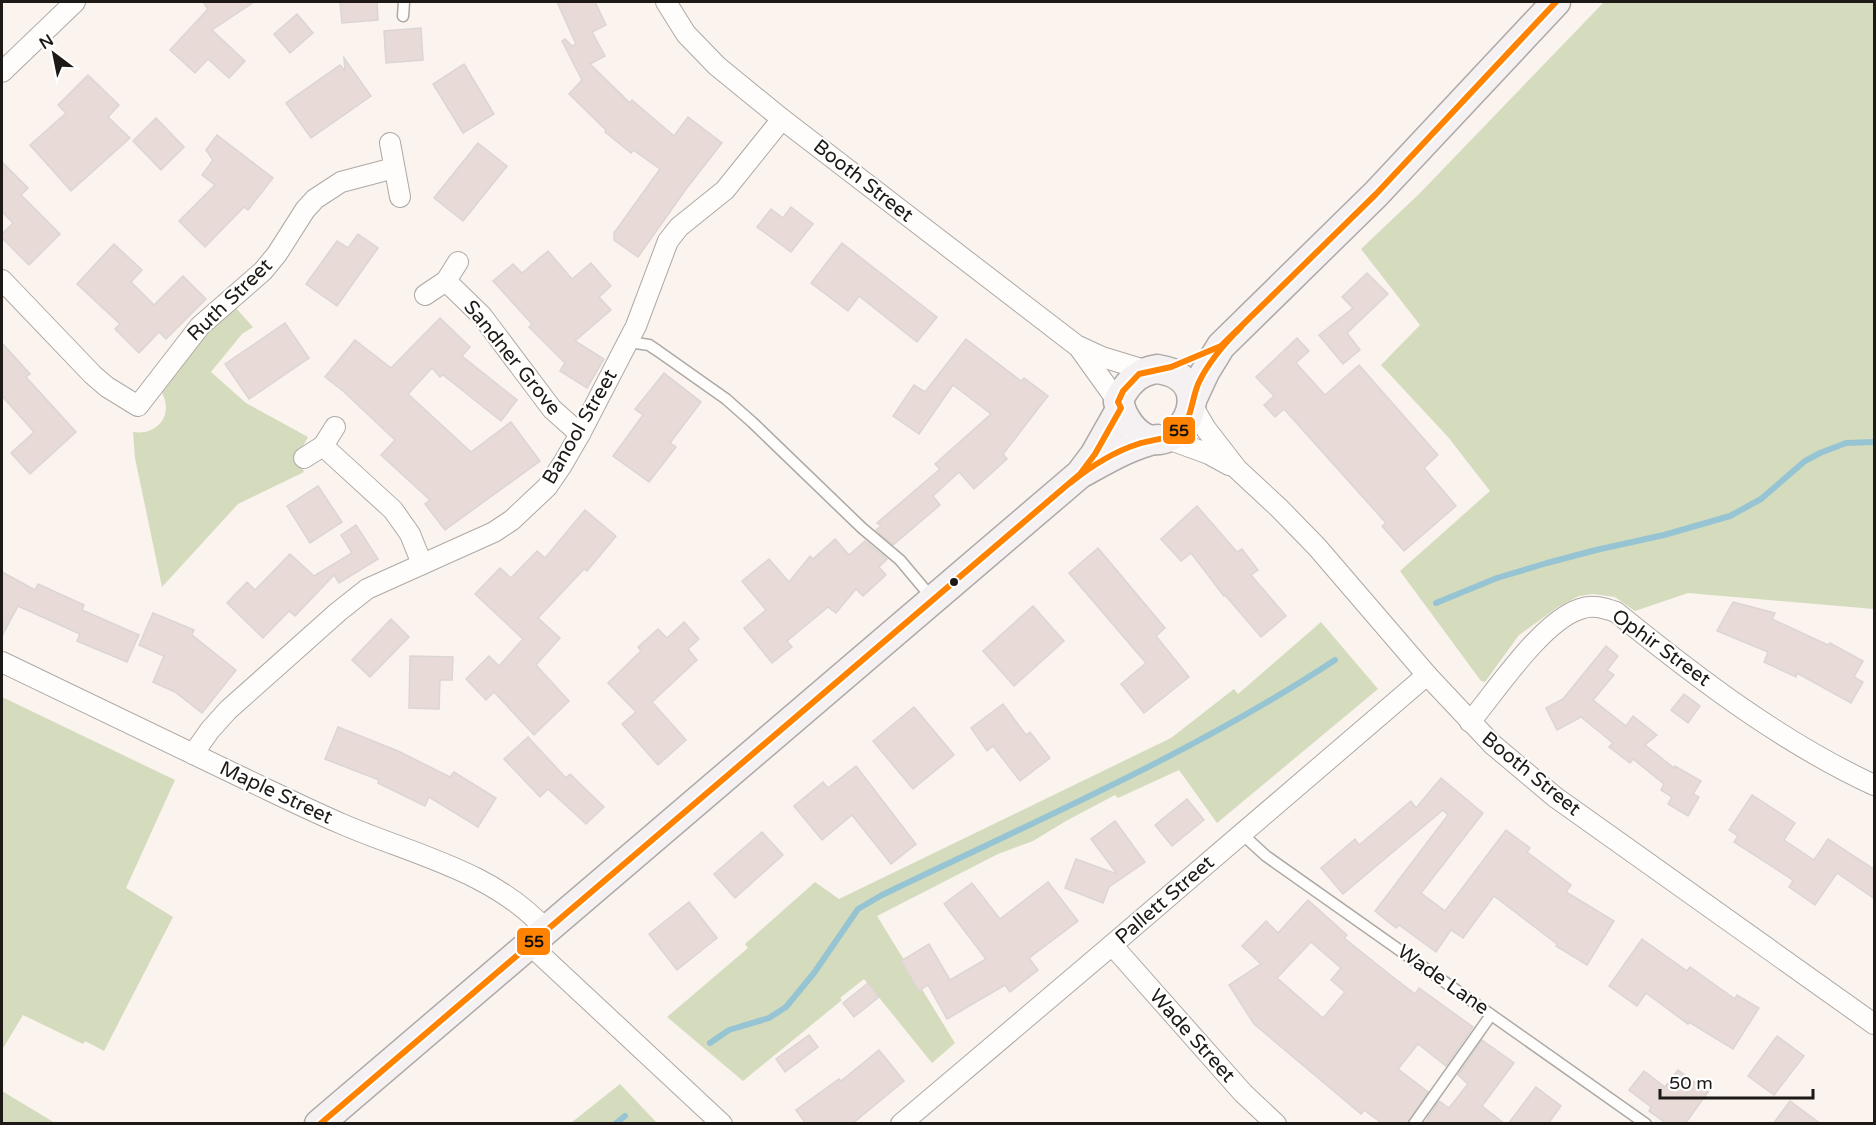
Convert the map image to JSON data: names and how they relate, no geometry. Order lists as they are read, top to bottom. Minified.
{"streets":{"street":["Booth Street","Ruth Street","Sandner Grove","Banool Street","Ophir Street","Maple Street","Pallett Street","Wade Street"],"lane":["Wade Lane"]},"crossings":[["Booth Street","Banool Street"],["Booth Street","Ophir Street"],["Booth Street","Pallett Street"],["Sandner Grove","Banool Street"],["Banool Street","Maple Street"],["Pallett Street","Wade Lane"],["Pallett Street","Wade Street"]],"lines":["transit line 55"],"scale_bar":"50 m","north":"top left"}
